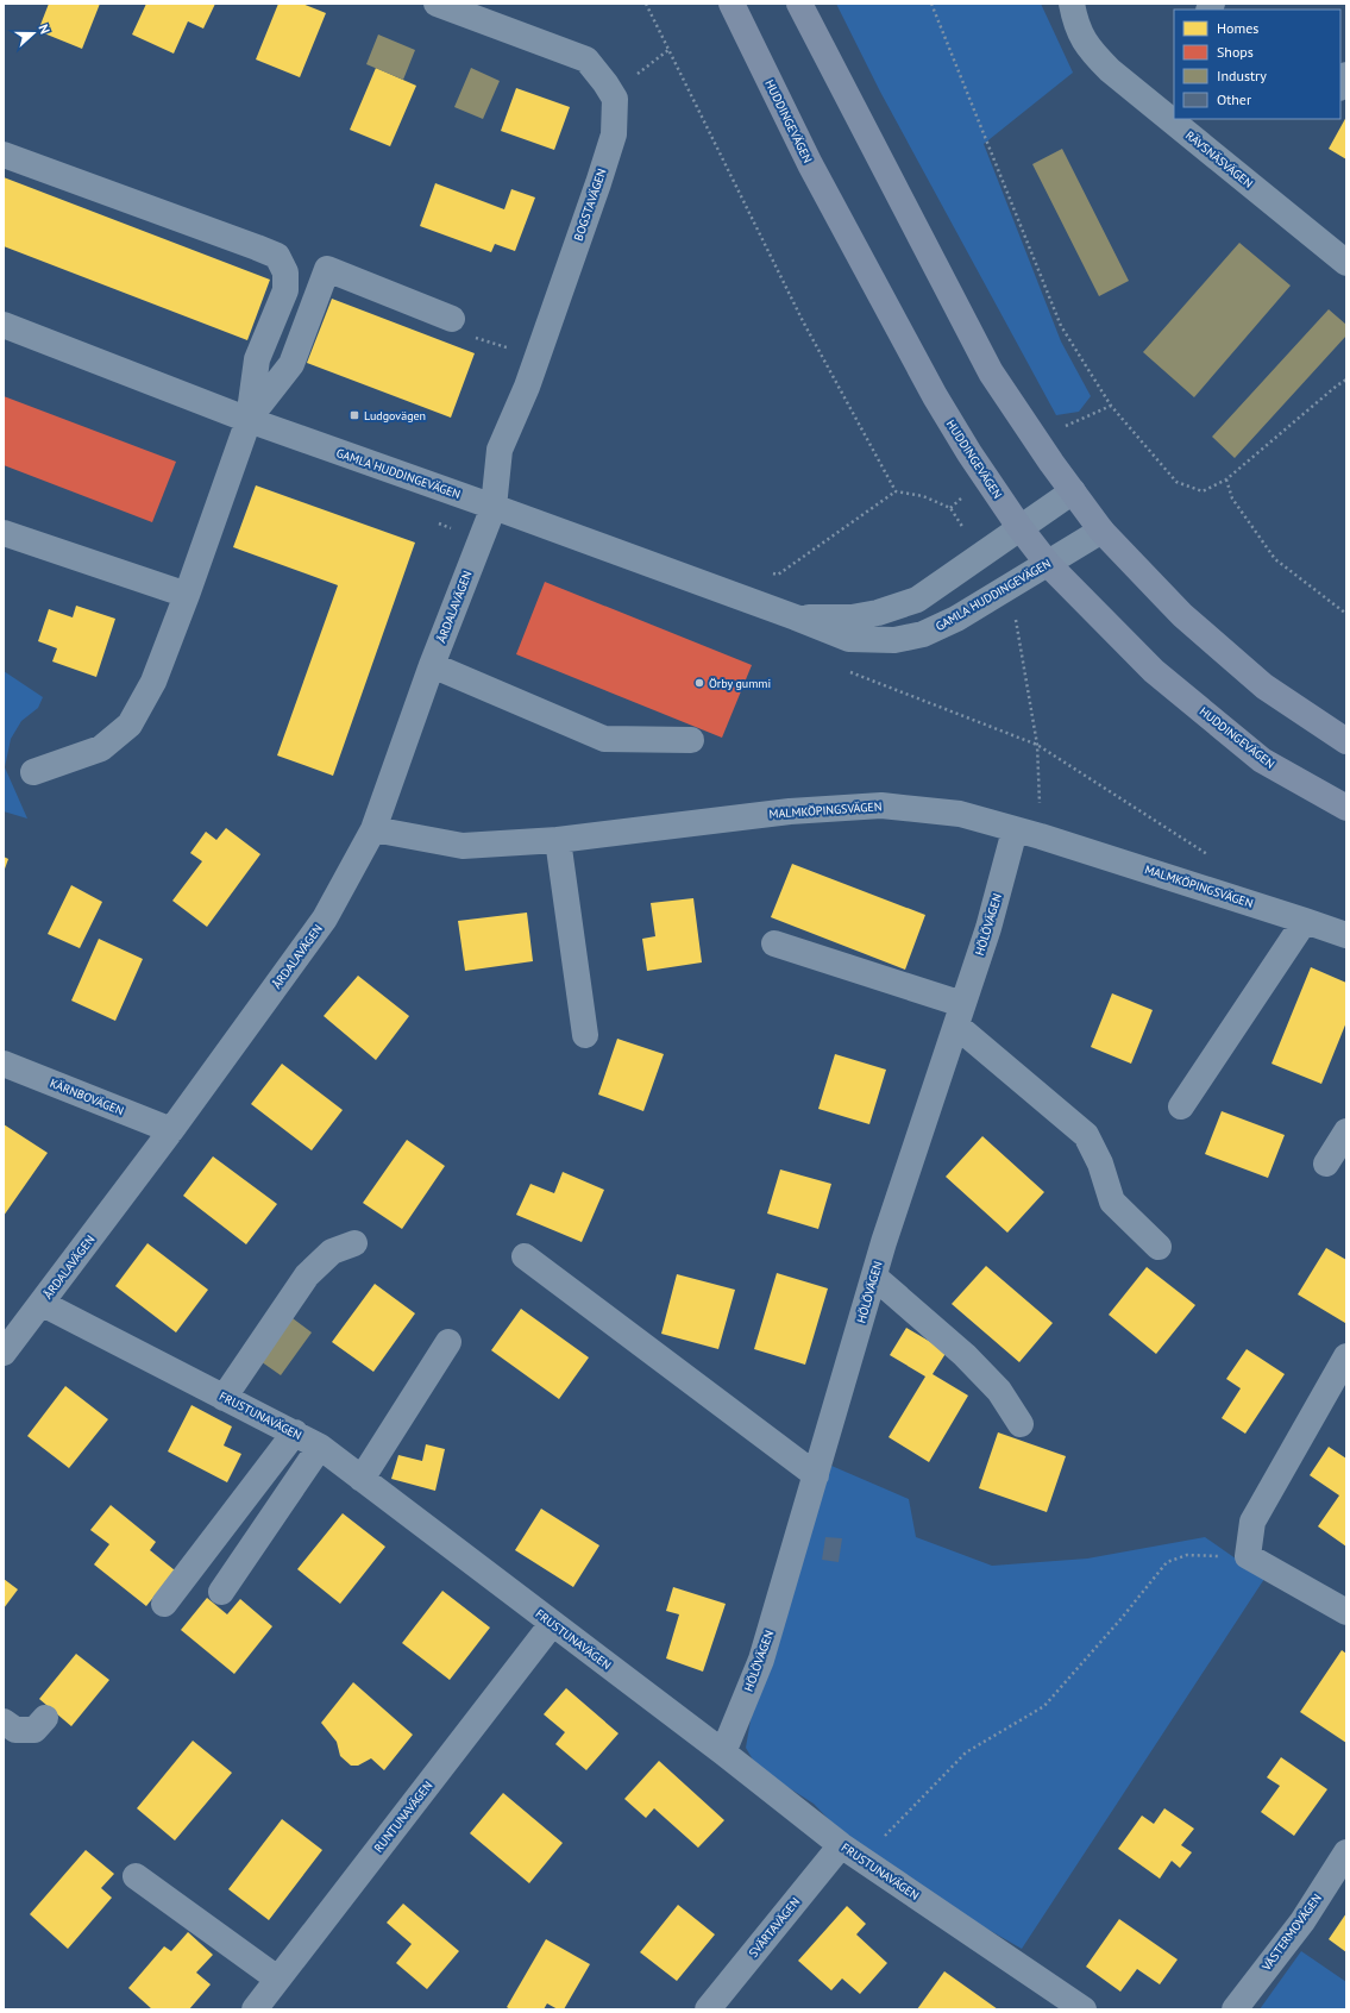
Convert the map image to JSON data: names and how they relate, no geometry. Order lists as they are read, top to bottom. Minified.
{"streets":{"main road":["HUDDINGEVÄGEN"],"street":["RÄVSNÄSVÄGEN","BOGSTAVÄGEN","GAMLA HUDDINGEVÄGEN","ÅRDALAVÄGEN","MALMKÖPINGSVÄGEN","HÖLÖVÄGEN","KÄRNBOVÄGEN","FRUSTUNAVÄGEN","RUNTUNAVÄGEN","SVÄRTAVÄGEN","VÄSTERMOVÄGEN"]},"crossings":[["HUDDINGEVÄGEN","GAMLA HUDDINGEVÄGEN"],["BOGSTAVÄGEN","GAMLA HUDDINGEVÄGEN"],["BOGSTAVÄGEN","ÅRDALAVÄGEN"],["GAMLA HUDDINGEVÄGEN","ÅRDALAVÄGEN"],["ÅRDALAVÄGEN","MALMKÖPINGSVÄGEN"],["ÅRDALAVÄGEN","KÄRNBOVÄGEN"],["ÅRDALAVÄGEN","FRUSTUNAVÄGEN"],["MALMKÖPINGSVÄGEN","HÖLÖVÄGEN"],["HÖLÖVÄGEN","FRUSTUNAVÄGEN"],["FRUSTUNAVÄGEN","RUNTUNAVÄGEN"],["FRUSTUNAVÄGEN","SVÄRTAVÄGEN"]],"places":{"transit":["Ludgovägen"],"other":["Örby gummi"]},"legend":["Homes","Shops","Industry","Other"],"north":"right"}
